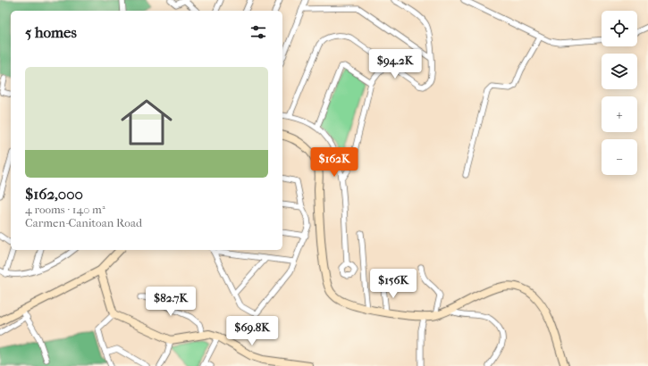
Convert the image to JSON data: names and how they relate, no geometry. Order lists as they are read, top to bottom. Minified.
{"page":{"map_buttons":["+","−"],"heading":"5 homes","price":["$94.2K","$162K","$156K","$82.7K","$69.8K"],"list":[{"name":"$162,000","note":"4 rooms · 140 m² · Carmen-Canitoan Road"}]}}
